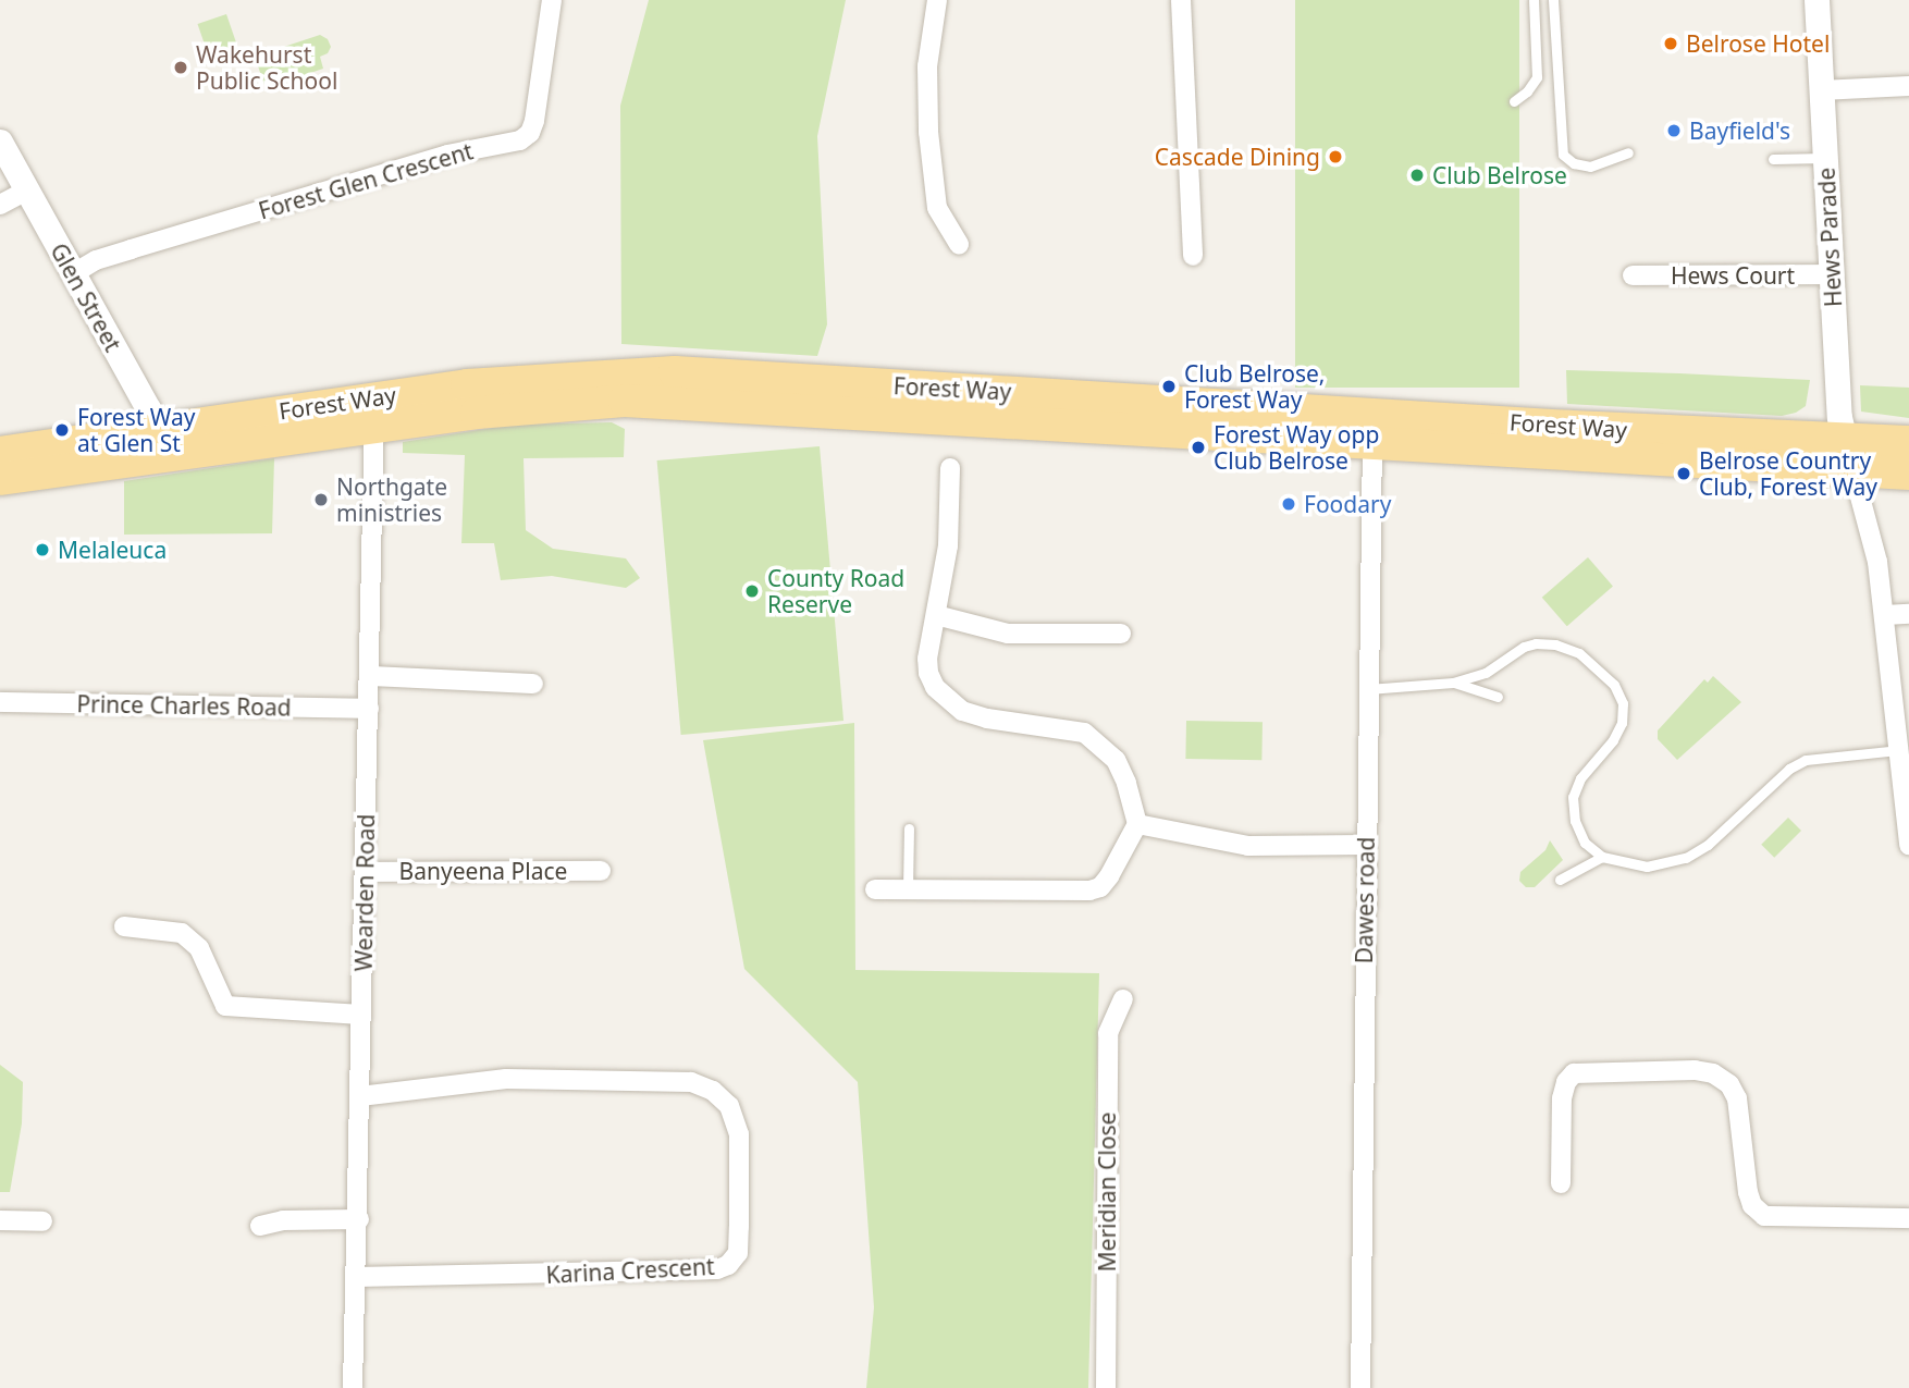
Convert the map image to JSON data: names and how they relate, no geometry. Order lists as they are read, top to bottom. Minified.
{"streets":{"main road":["Forest Way"],"street":["Forest Glen Crescent","Hews Parade","Hews Court","Glen Street","Prince Charles Road","Banyeena Place","Wearden Road","Dawes road","Meridian Close","Karina Crescent"]},"crossings":[["Forest Glen Crescent","Glen Street"],["Hews Parade","Hews Court"],["Hews Parade","Forest Way"],["Glen Street","Forest Way"],["Forest Way","Wearden Road"],["Forest Way","Dawes road"],["Prince Charles Road","Wearden Road"],["Banyeena Place","Wearden Road"],["Wearden Road","Karina Crescent"]],"places":["Belrose Hotel","Wakehurst Public School","Bayfield's","Cascade Dining","Club Belrose","Club Belrose, Forest Way","Forest Way at Glen St","Forest Way opp Club Belrose","Belrose Country Club, Forest Way","Northgate ministries","Foodary","Melaleuca","County Road Reserve"]}
